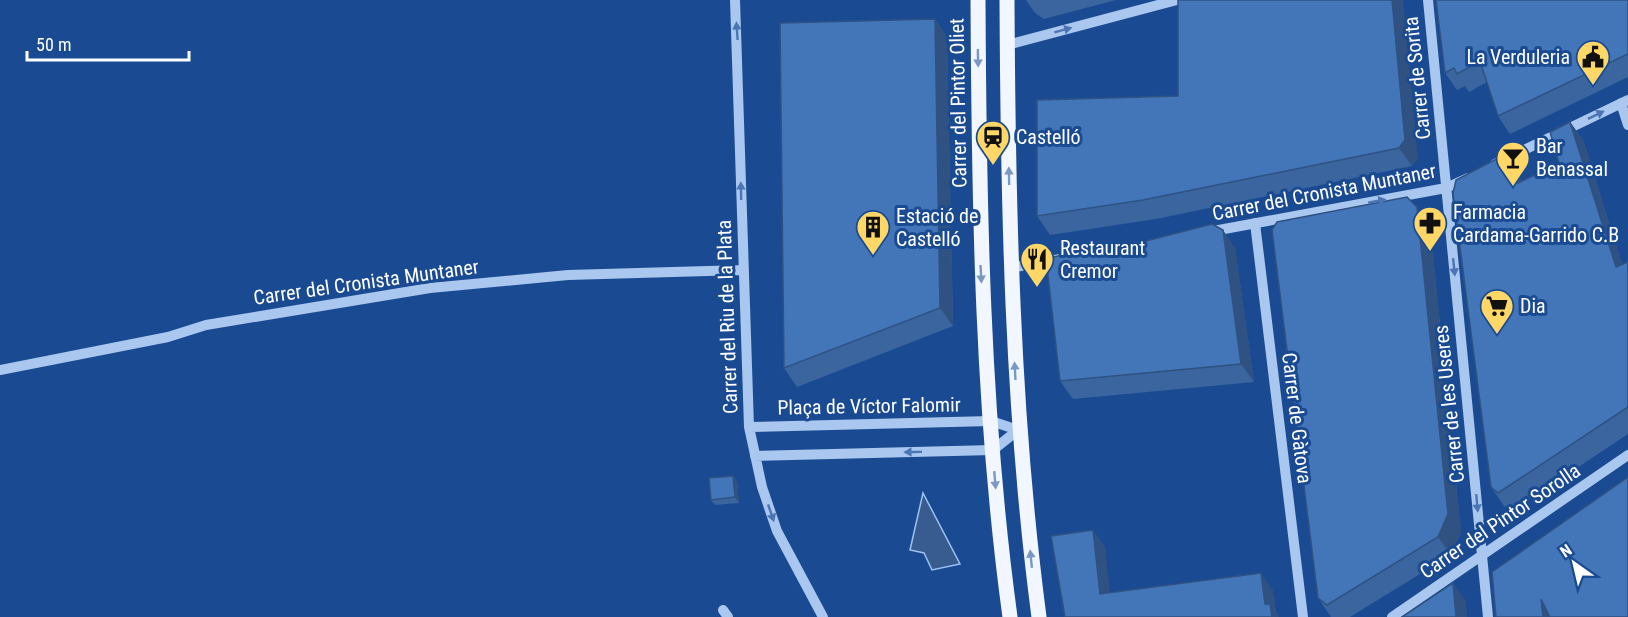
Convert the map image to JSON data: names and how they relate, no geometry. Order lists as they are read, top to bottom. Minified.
{"streets":{"main road":["Carrer del Pintor Oliet"],"street":["Carrer de Sorita","Carrer del Cronista Muntaner","Carrer del Riu de la Plata","Carrer de les Useres","Plaça de Víctor Falomir","Carrer de Gàtova","Carrer del Pintor Sorolla"]},"crossings":[["Carrer de Sorita","Carrer del Cronista Muntaner"],["Carrer de Sorita","Carrer de les Useres"],["Carrer del Pintor Oliet","Plaça de Víctor Falomir"],["Carrer del Cronista Muntaner","Carrer del Riu de la Plata"],["Carrer del Cronista Muntaner","Carrer de les Useres"],["Carrer del Cronista Muntaner","Carrer de Gàtova"],["Carrer del Riu de la Plata","Plaça de Víctor Falomir"],["Carrer de les Useres","Carrer del Pintor Sorolla"]],"one_way":["Carrer de les Useres"],"places":{"public building":["La Verduleria"],"station":["Castelló"],"bar":["Bar Benassal"],"pharmacy":["Farmacia Cardama-Garrido C.B"],"building":["Estació de Castelló"],"restaurant":["Restaurant Cremor"],"supermarket":["Dia"]},"scale_bar":"50 m","north":"top left"}
